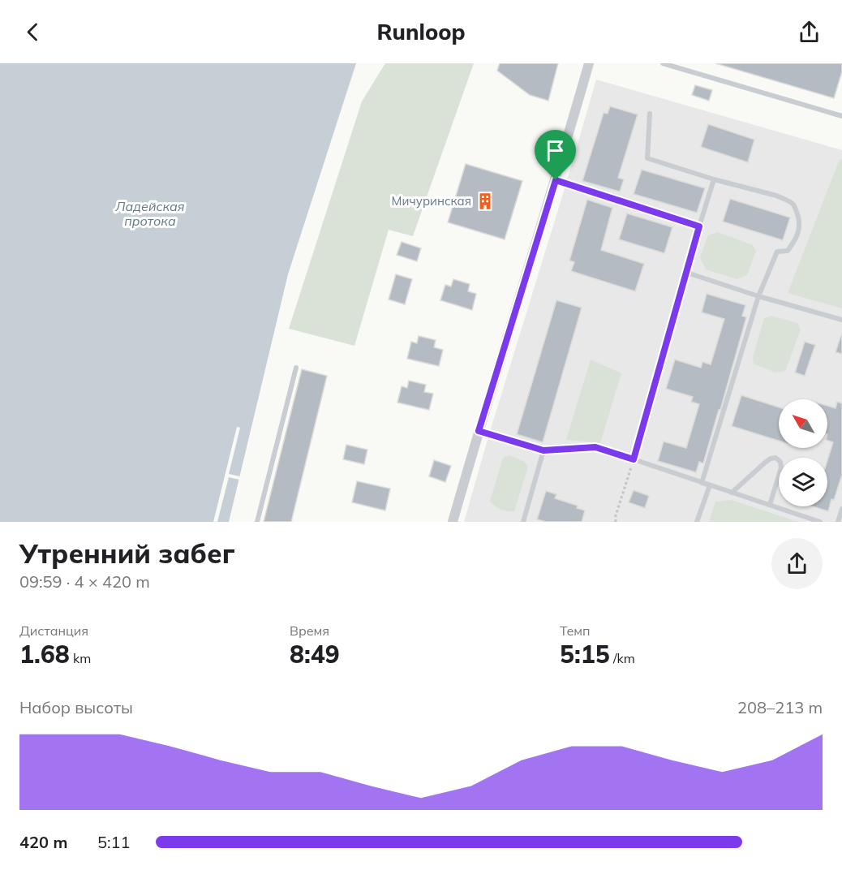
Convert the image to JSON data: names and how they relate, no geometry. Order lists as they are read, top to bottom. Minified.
{"water":["Ладейская протока"],"places":{"building":["Мичуринская"]},"north":"top left","page":{"header":"Runloop","heading":["Утренний забег","09:59 · 4 × 420 m"],"stats":[["Дистанция","1.68 km"],["Время","8:49"],["Темп","5:15 /km"]],"chart":["Набор высоты","208–213 m"],"list":[{"name":"420 m","note":"5:11"}]}}
